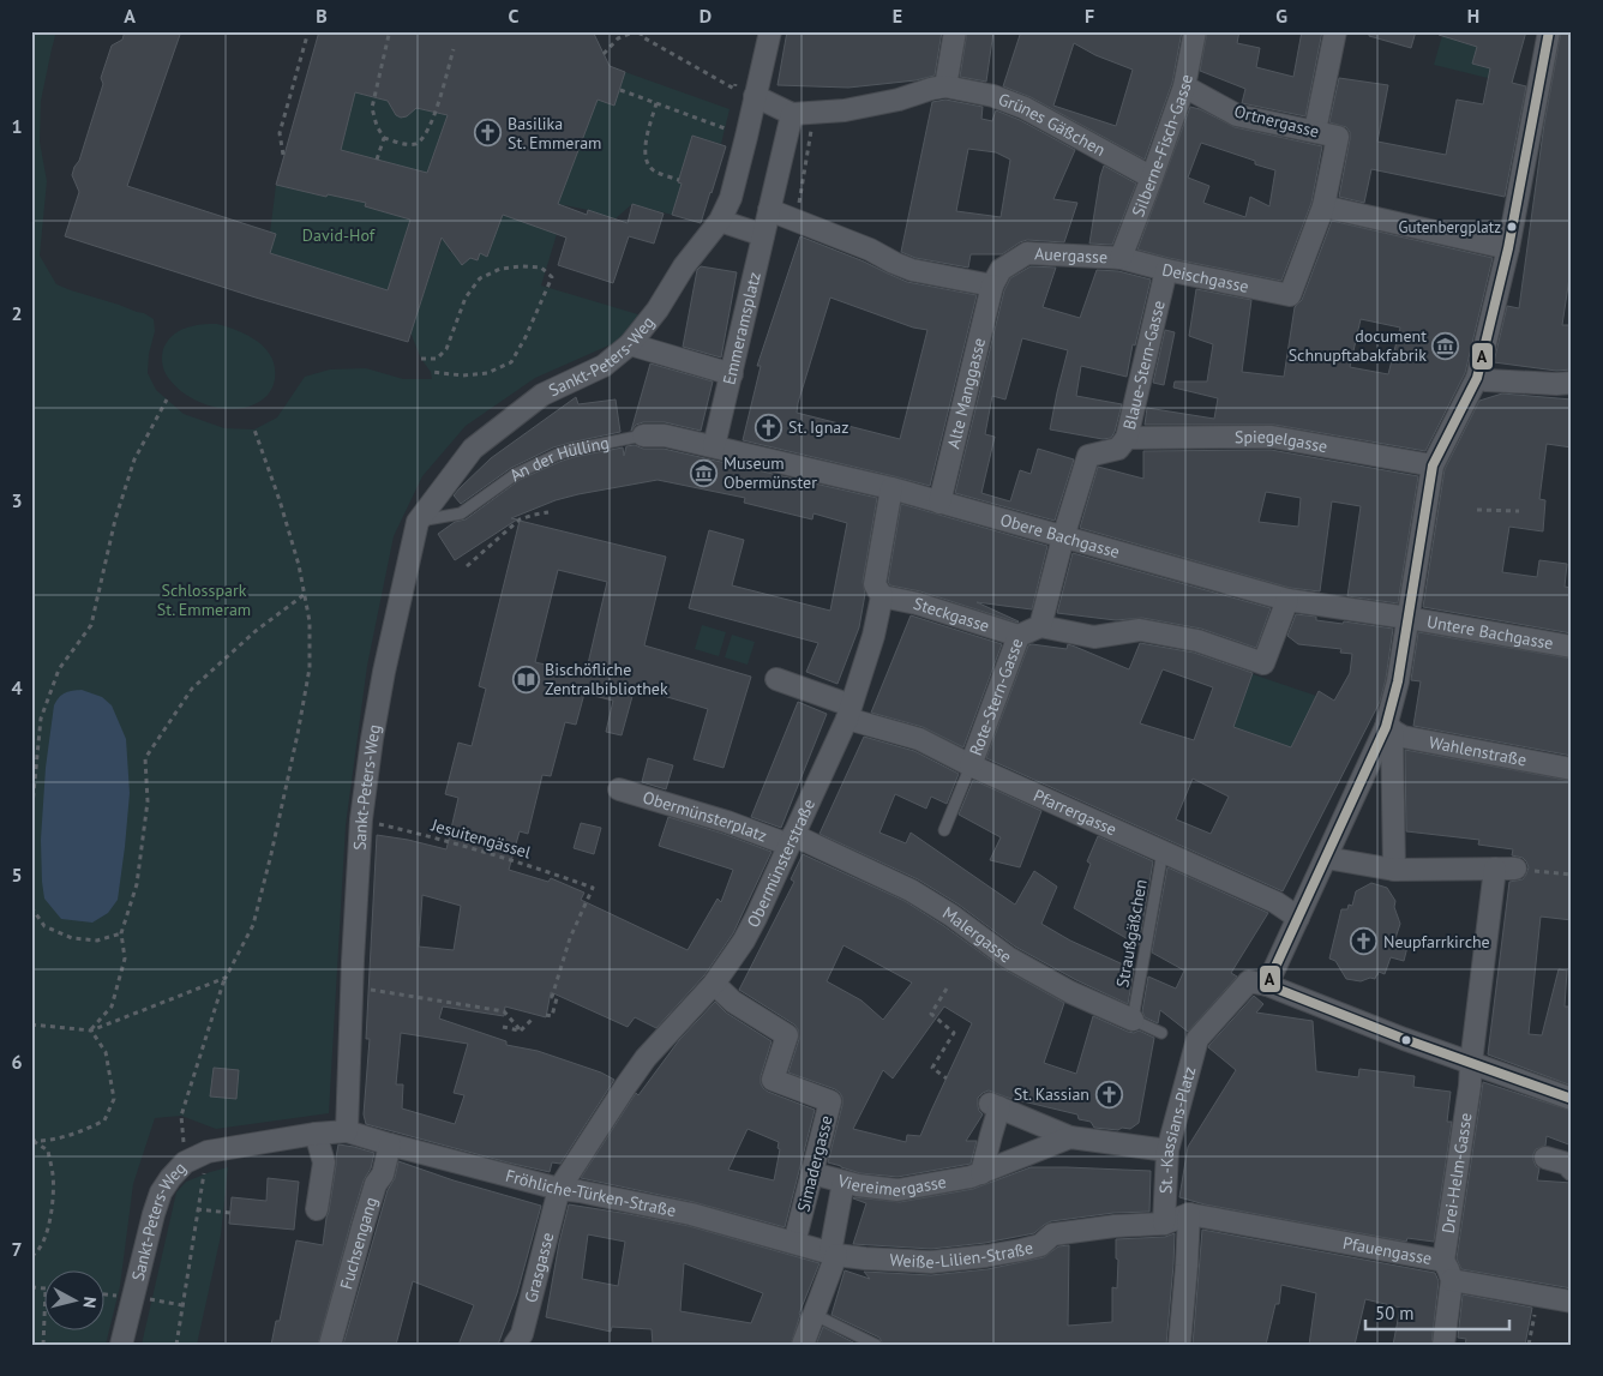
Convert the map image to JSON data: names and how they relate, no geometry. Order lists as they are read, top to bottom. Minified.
{"streets":{"street":["Ortnergasse","Grünes Gäßchen","Silberne-Fisch-Gasse","Auergasse","Deischgasse","Emmeramsplatz","Sankt-Peters-Weg","Blaue-Stern-Gasse","Alte Manggasse","Spiegelgasse","An der Hülling","Obere Bachgasse","Steckgasse","Untere Bachgasse","Rote-Stern-Gasse","Wahlenstraße","Pfarrergasse","Obermünsterplatz","Obermünsterstraße","Malergasse","St. -Kassians-Platz","Simadergasse","Drei-Helm-Gasse","Viereimergasse","Fröhliche-Türken-Straße","Fuchsengang","Weiße-Lilien-Straße","Pfauengasse","Grasgasse"],"lane":["Straußgäßchen"],"path":["Jesuitengässel"]},"crossings":[["Ortnergasse","Silberne-Fisch-Gasse"],["Ortnergasse","Deischgasse"],["Grünes Gäßchen","Silberne-Fisch-Gasse"],["Silberne-Fisch-Gasse","Auergasse"],["Silberne-Fisch-Gasse","Deischgasse"],["Auergasse","Deischgasse"],["Auergasse","Alte Manggasse"],["Deischgasse","Blaue-Stern-Gasse"],["Emmeramsplatz","An der Hülling"],["Emmeramsplatz","Obere Bachgasse"],["Sankt-Peters-Weg","An der Hülling"],["Sankt-Peters-Weg","Jesuitengässel"],["Sankt-Peters-Weg","Fröhliche-Türken-Straße"],["Blaue-Stern-Gasse","Spiegelgasse"],["Blaue-Stern-Gasse","Obere Bachgasse"],["Blaue-Stern-Gasse","Rote-Stern-Gasse"],["Alte Manggasse","Obere Bachgasse"],["An der Hülling","Obere Bachgasse"],["Obere Bachgasse","Untere Bachgasse"],["Obere Bachgasse","Rote-Stern-Gasse"],["Obere Bachgasse","Obermünsterstraße"],["Steckgasse","Rote-Stern-Gasse"],["Steckgasse","Obermünsterstraße"],["Rote-Stern-Gasse","Pfarrergasse"],["Pfarrergasse","Obermünsterstraße"],["Pfarrergasse","Straußgäßchen"],["Obermünsterplatz","Obermünsterstraße"],["Obermünsterplatz","Malergasse"],["Obermünsterstraße","Malergasse"],["Obermünsterstraße","Simadergasse"],["Obermünsterstraße","Fröhliche-Türken-Straße"],["Obermünsterstraße","Grasgasse"],["Straußgäßchen","Malergasse"],["St. -Kassians-Platz","Weiße-Lilien-Straße"],["Simadergasse","Viereimergasse"],["Simadergasse","Fröhliche-Türken-Straße"],["Drei-Helm-Gasse","Pfauengasse"],["Fröhliche-Türken-Straße","Fuchsengang"],["Fröhliche-Türken-Straße","Weiße-Lilien-Straße"],["Fröhliche-Türken-Straße","Grasgasse"],["Weiße-Lilien-Straße","Pfauengasse"]],"parks":["David-Hof","Schlosspark St. Emmeram"],"places":{"church":["Basilika St. Emmeram","St. Ignaz","Neupfarrkirche","St. Kassian"],"other":["Gutenbergplatz"],"museum":["document Schnupftabakfabrik","Museum Obermünster"],"library":["Bischöfliche Zentralbibliothek"]},"lines":["transit line A"],"scale_bar":"50 m","north":"right","grid":{"columns":["A","B","C","D","E","F","G","H"],"rows":["1","2","3","4","5","6","7"]}}
